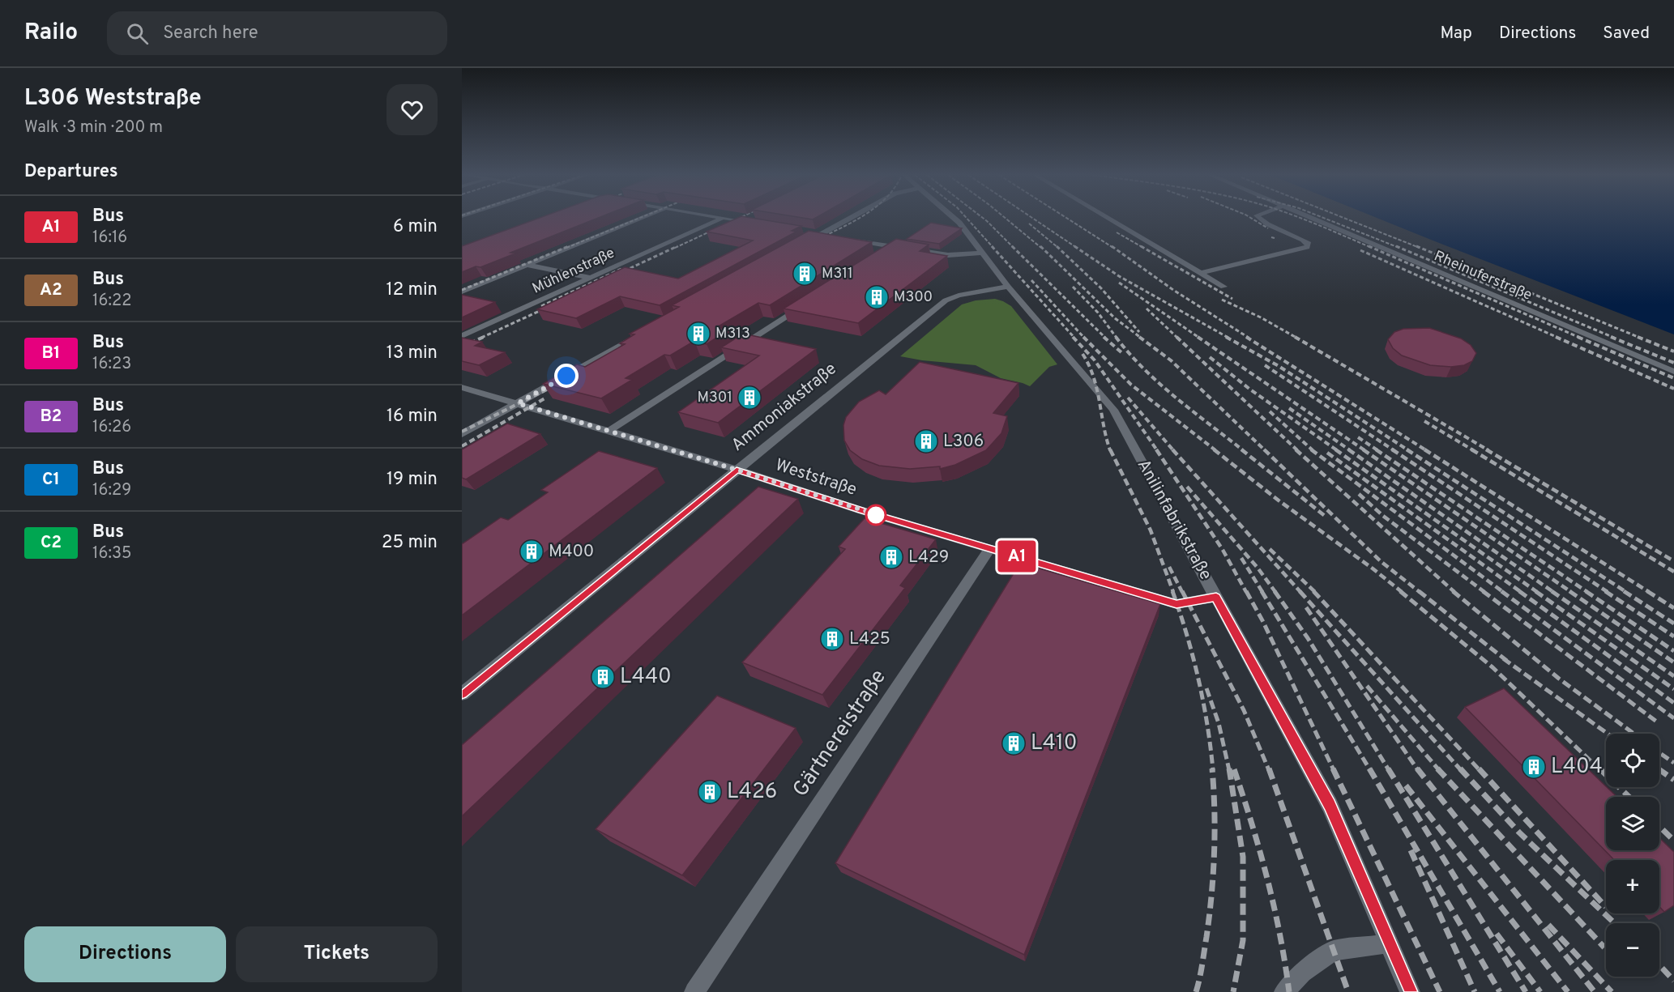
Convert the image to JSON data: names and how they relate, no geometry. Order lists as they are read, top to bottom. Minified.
{"streets":{"street":["Mühlenstraße","Rheinuferstraße","Ammoniakstraße","Weststraße","Anilinfabrikstraße","Gärtnereistraße"]},"crossings":[["Ammoniakstraße","Weststraße"],["Ammoniakstraße","Anilinfabrikstraße"],["Weststraße","Anilinfabrikstraße"],["Weststraße","Gärtnereistraße"]],"places":{"building":["M311","M300","M313","M301","L306","M400","L429","L425","L440","L410","L404","L426"]},"lines":["bus line A1"],"page":{"header":"Railo","search":"Search here","nav":["Map","Directions","Saved"],"heading":[["L306 Weststraße","Walk · 3 min · 200 m"],"Departures"],"on_map":"A1","list":[{"mark":"A1","name":"Bus","note":"16:16","value":"6 min"},{"mark":"A2","name":"Bus","note":"16:22","value":"12 min"},{"mark":"B1","name":"Bus","note":"16:23","value":"13 min"},{"mark":"B2","name":"Bus","note":"16:26","value":"16 min"},{"mark":"C1","name":"Bus","note":"16:29","value":"19 min"},{"mark":"C2","name":"Bus","note":"16:35","value":"25 min"}],"map_buttons":["+","−"],"buttons":["Directions","Tickets"]}}
